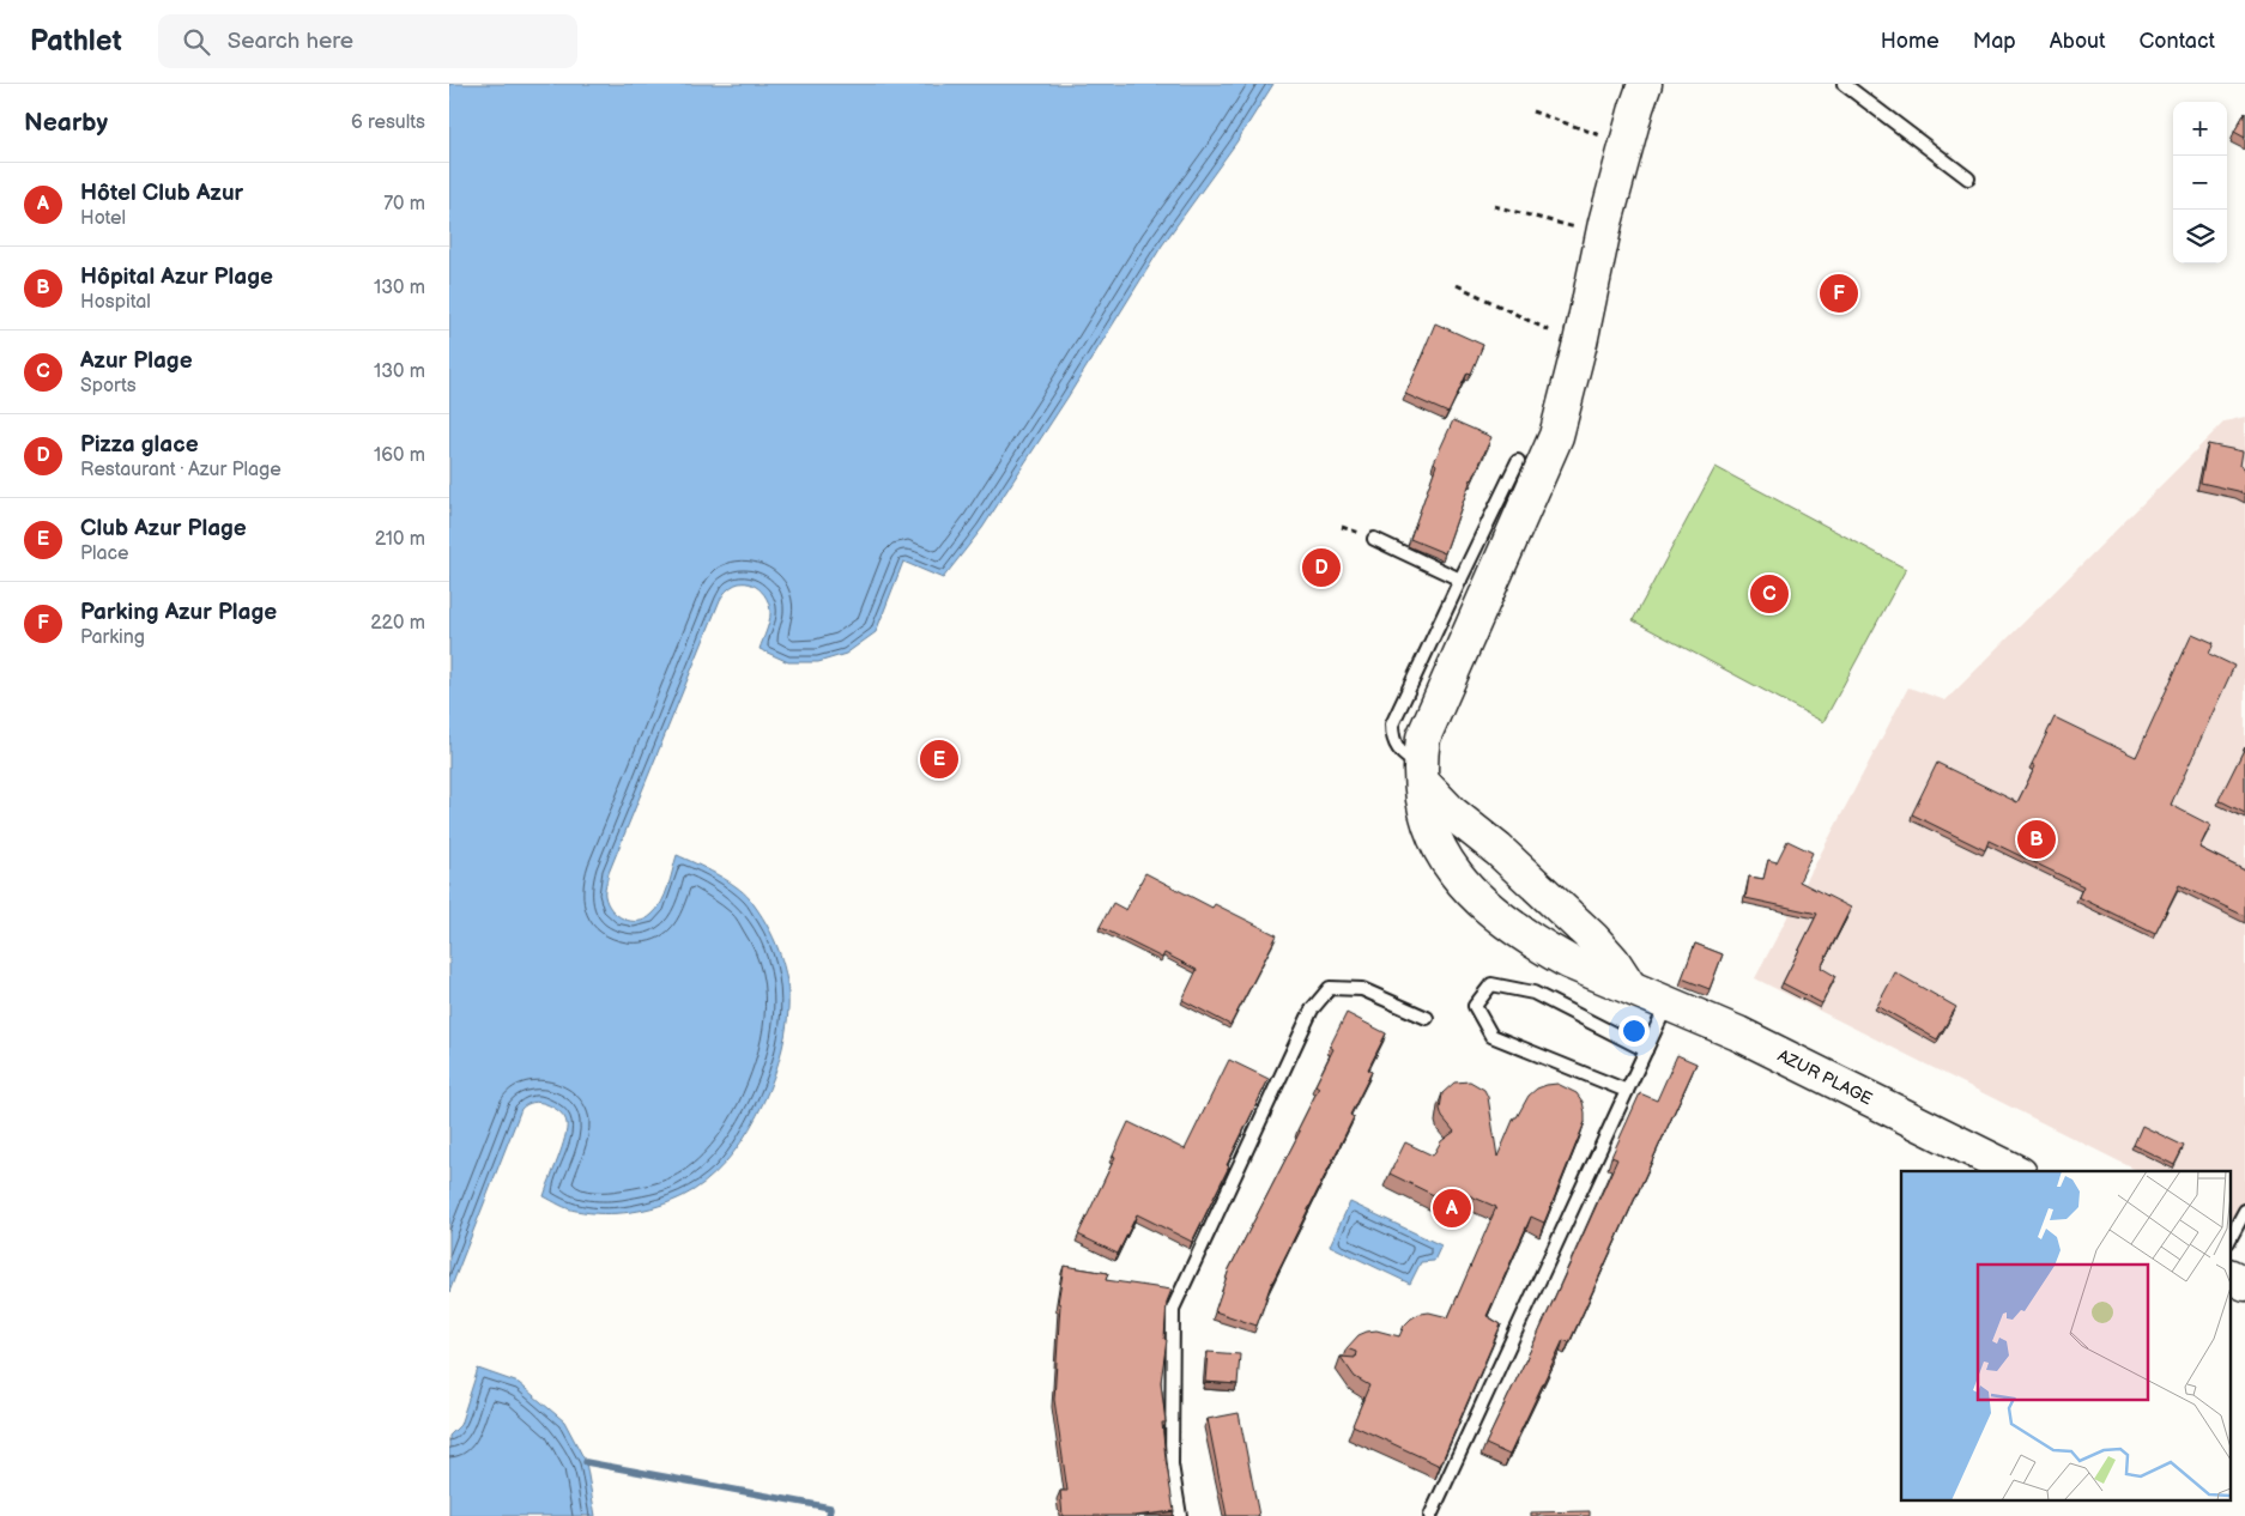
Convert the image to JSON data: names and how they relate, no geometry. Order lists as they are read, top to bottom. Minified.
{"streets":{"street":["AZUR PLAGE"]},"page":{"header":"Pathlet","search":"Search here","nav":["Home","Map","About","Contact"],"heading":["Nearby","6 results"],"map_buttons":["+","−"],"list":[{"mark":"A","name":"Hôtel Club Azur","note":"Hotel","value":"70 m"},{"mark":"B","name":"Hôpital Azur Plage","note":"Hospital","value":"130 m"},{"mark":"C","name":"Azur Plage","note":"Sports","value":"130 m"},{"mark":"D","name":"Pizza glace","note":"Restaurant · Azur Plage","value":"160 m"},{"mark":"E","name":"Club Azur Plage","note":"Place","value":"210 m"},{"mark":"F","name":"Parking Azur Plage","note":"Parking","value":"220 m"}],"pins":["F","D","C","E","B","A"]}}
